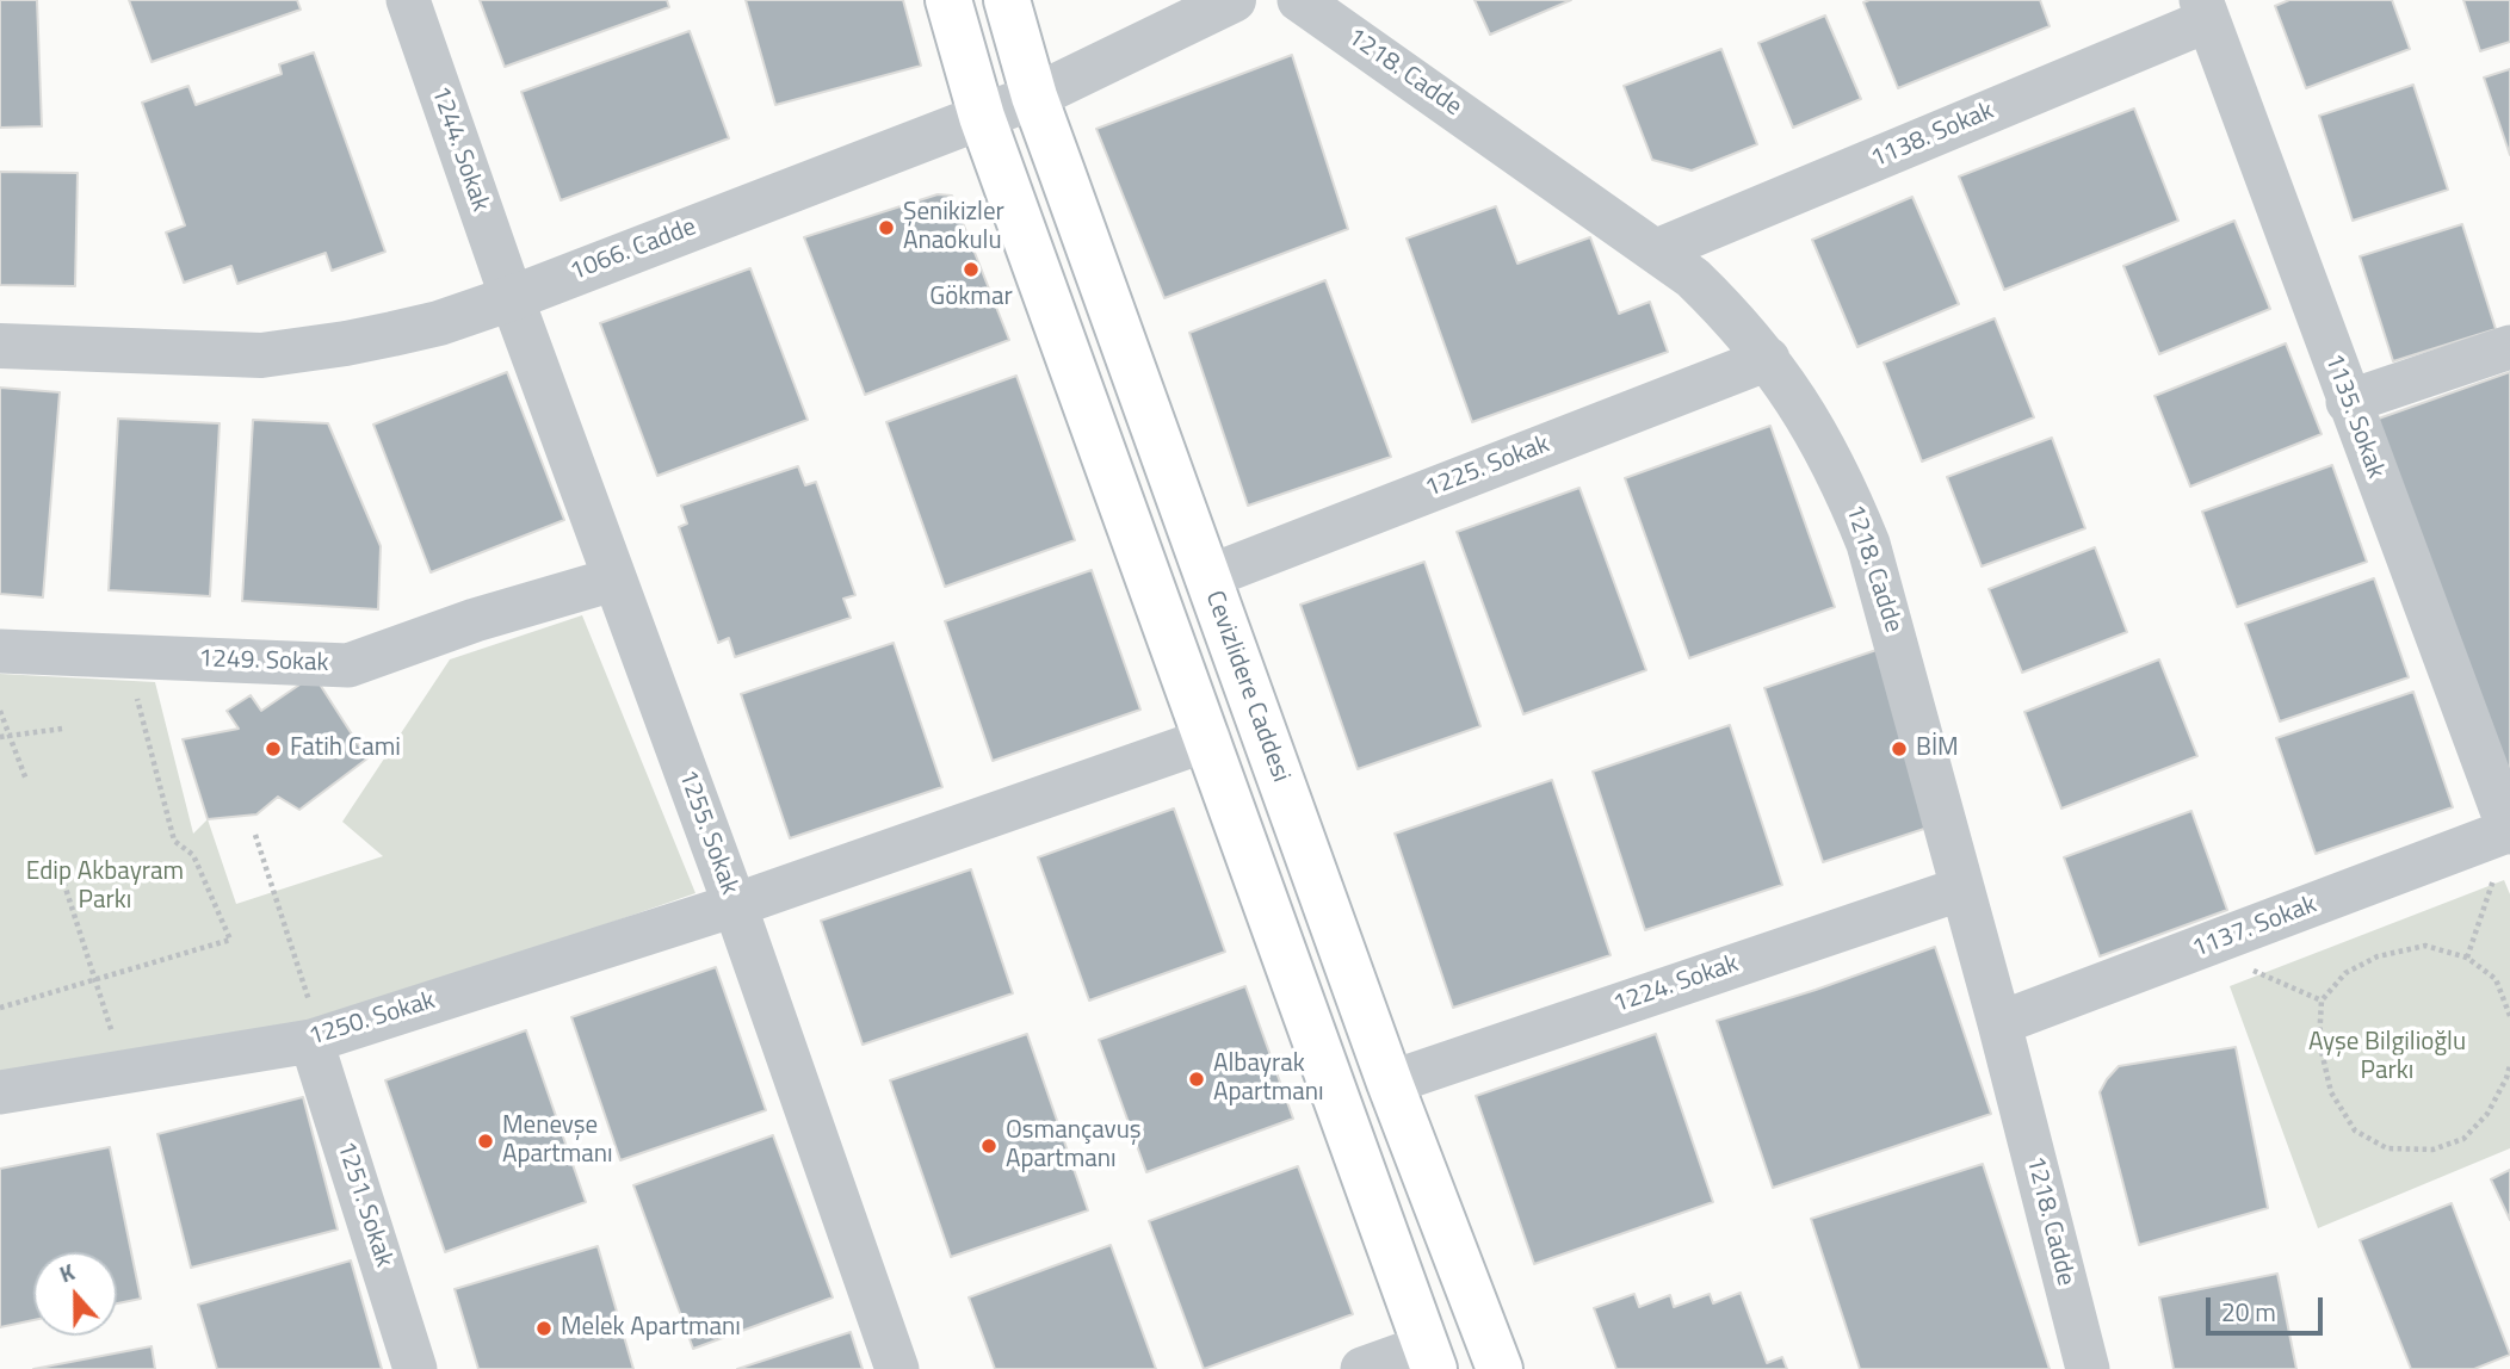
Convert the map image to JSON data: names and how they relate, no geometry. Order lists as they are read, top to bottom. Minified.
{"streets":{"main road":["Cevizlidere Caddesi"],"street":["1218. Cadde","1138. Sokak","1244. Sokak","1066. Cadde","1135. Sokak","1225. Sokak","1249. Sokak","1255. Sokak","1137. Sokak","1224. Sokak","1250. Sokak","1251. Sokak"]},"crossings":[["1218. Cadde","1138. Sokak"],["1218. Cadde","1225. Sokak"],["1218. Cadde","1137. Sokak"],["1218. Cadde","1224. Sokak"],["1138. Sokak","1135. Sokak"],["1244. Sokak","1066. Cadde"],["1244. Sokak","1255. Sokak"],["1066. Cadde","Cevizlidere Caddesi"],["1066. Cadde","1255. Sokak"],["1135. Sokak","1137. Sokak"],["1225. Sokak","Cevizlidere Caddesi"],["1249. Sokak","1255. Sokak"],["Cevizlidere Caddesi","1224. Sokak"],["1255. Sokak","1250. Sokak"],["1250. Sokak","1251. Sokak"]],"parks":["Edip Akbayram Parkı","Ayşe Bilgilioğlu Parkı"],"places":["Şenikizler Anaokulu","Gökmar","Fatih Cami","BİM","Albayrak Apartmanı","Menevşe Apartmanı","Osmançavuş Apartmanı","Melek Apartmanı"],"scale_bar":"20 m","north":"top"}
